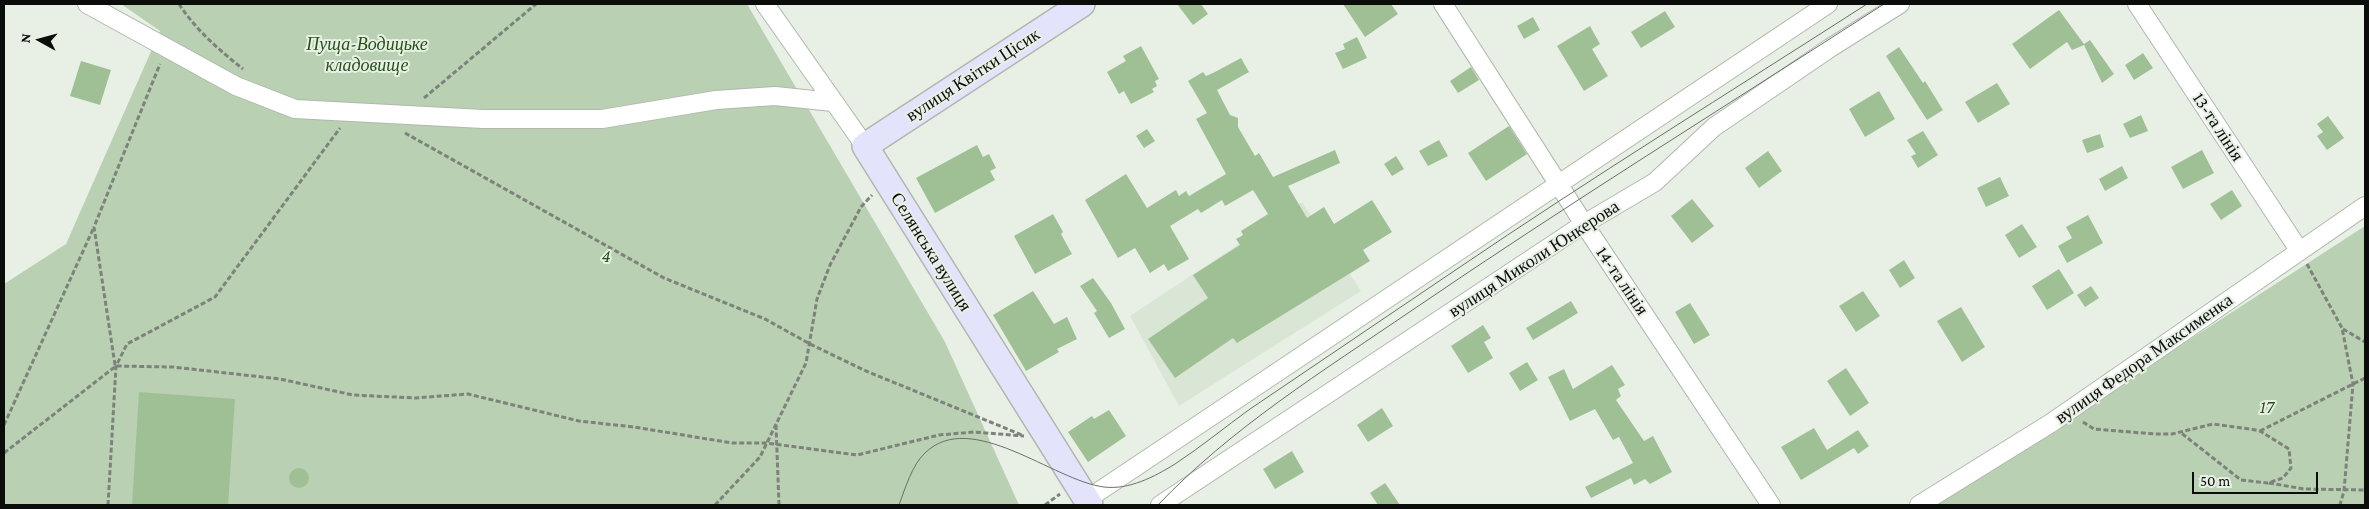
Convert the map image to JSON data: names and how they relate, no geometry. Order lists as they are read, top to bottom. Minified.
{"streets":{"street":["вулиця Квітки Цісик","13-та лінія","Селянська вулиця","вулиця Миколи Юнкерова","14-та лінія","вулиця Федора Максименка"]},"crossings":[["вулиця Квітки Цісик","Селянська вулиця"],["13-та лінія","вулиця Федора Максименка"],["вулиця Миколи Юнкерова","14-та лінія"]],"parks":["Пуща-Водицьке кладовище","4","17"],"scale_bar":"50 m","north":"left"}
